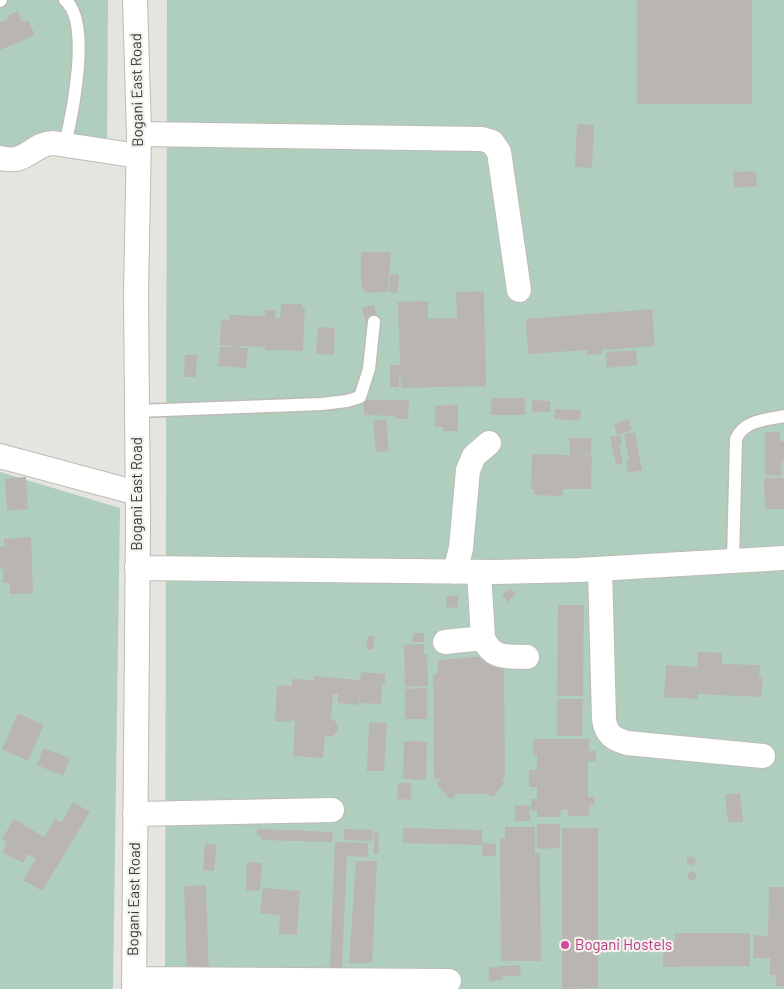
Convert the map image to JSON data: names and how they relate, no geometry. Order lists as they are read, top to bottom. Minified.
{"streets":{"street":["Bogani East Road"]},"places":["Bogani Hostels"]}
